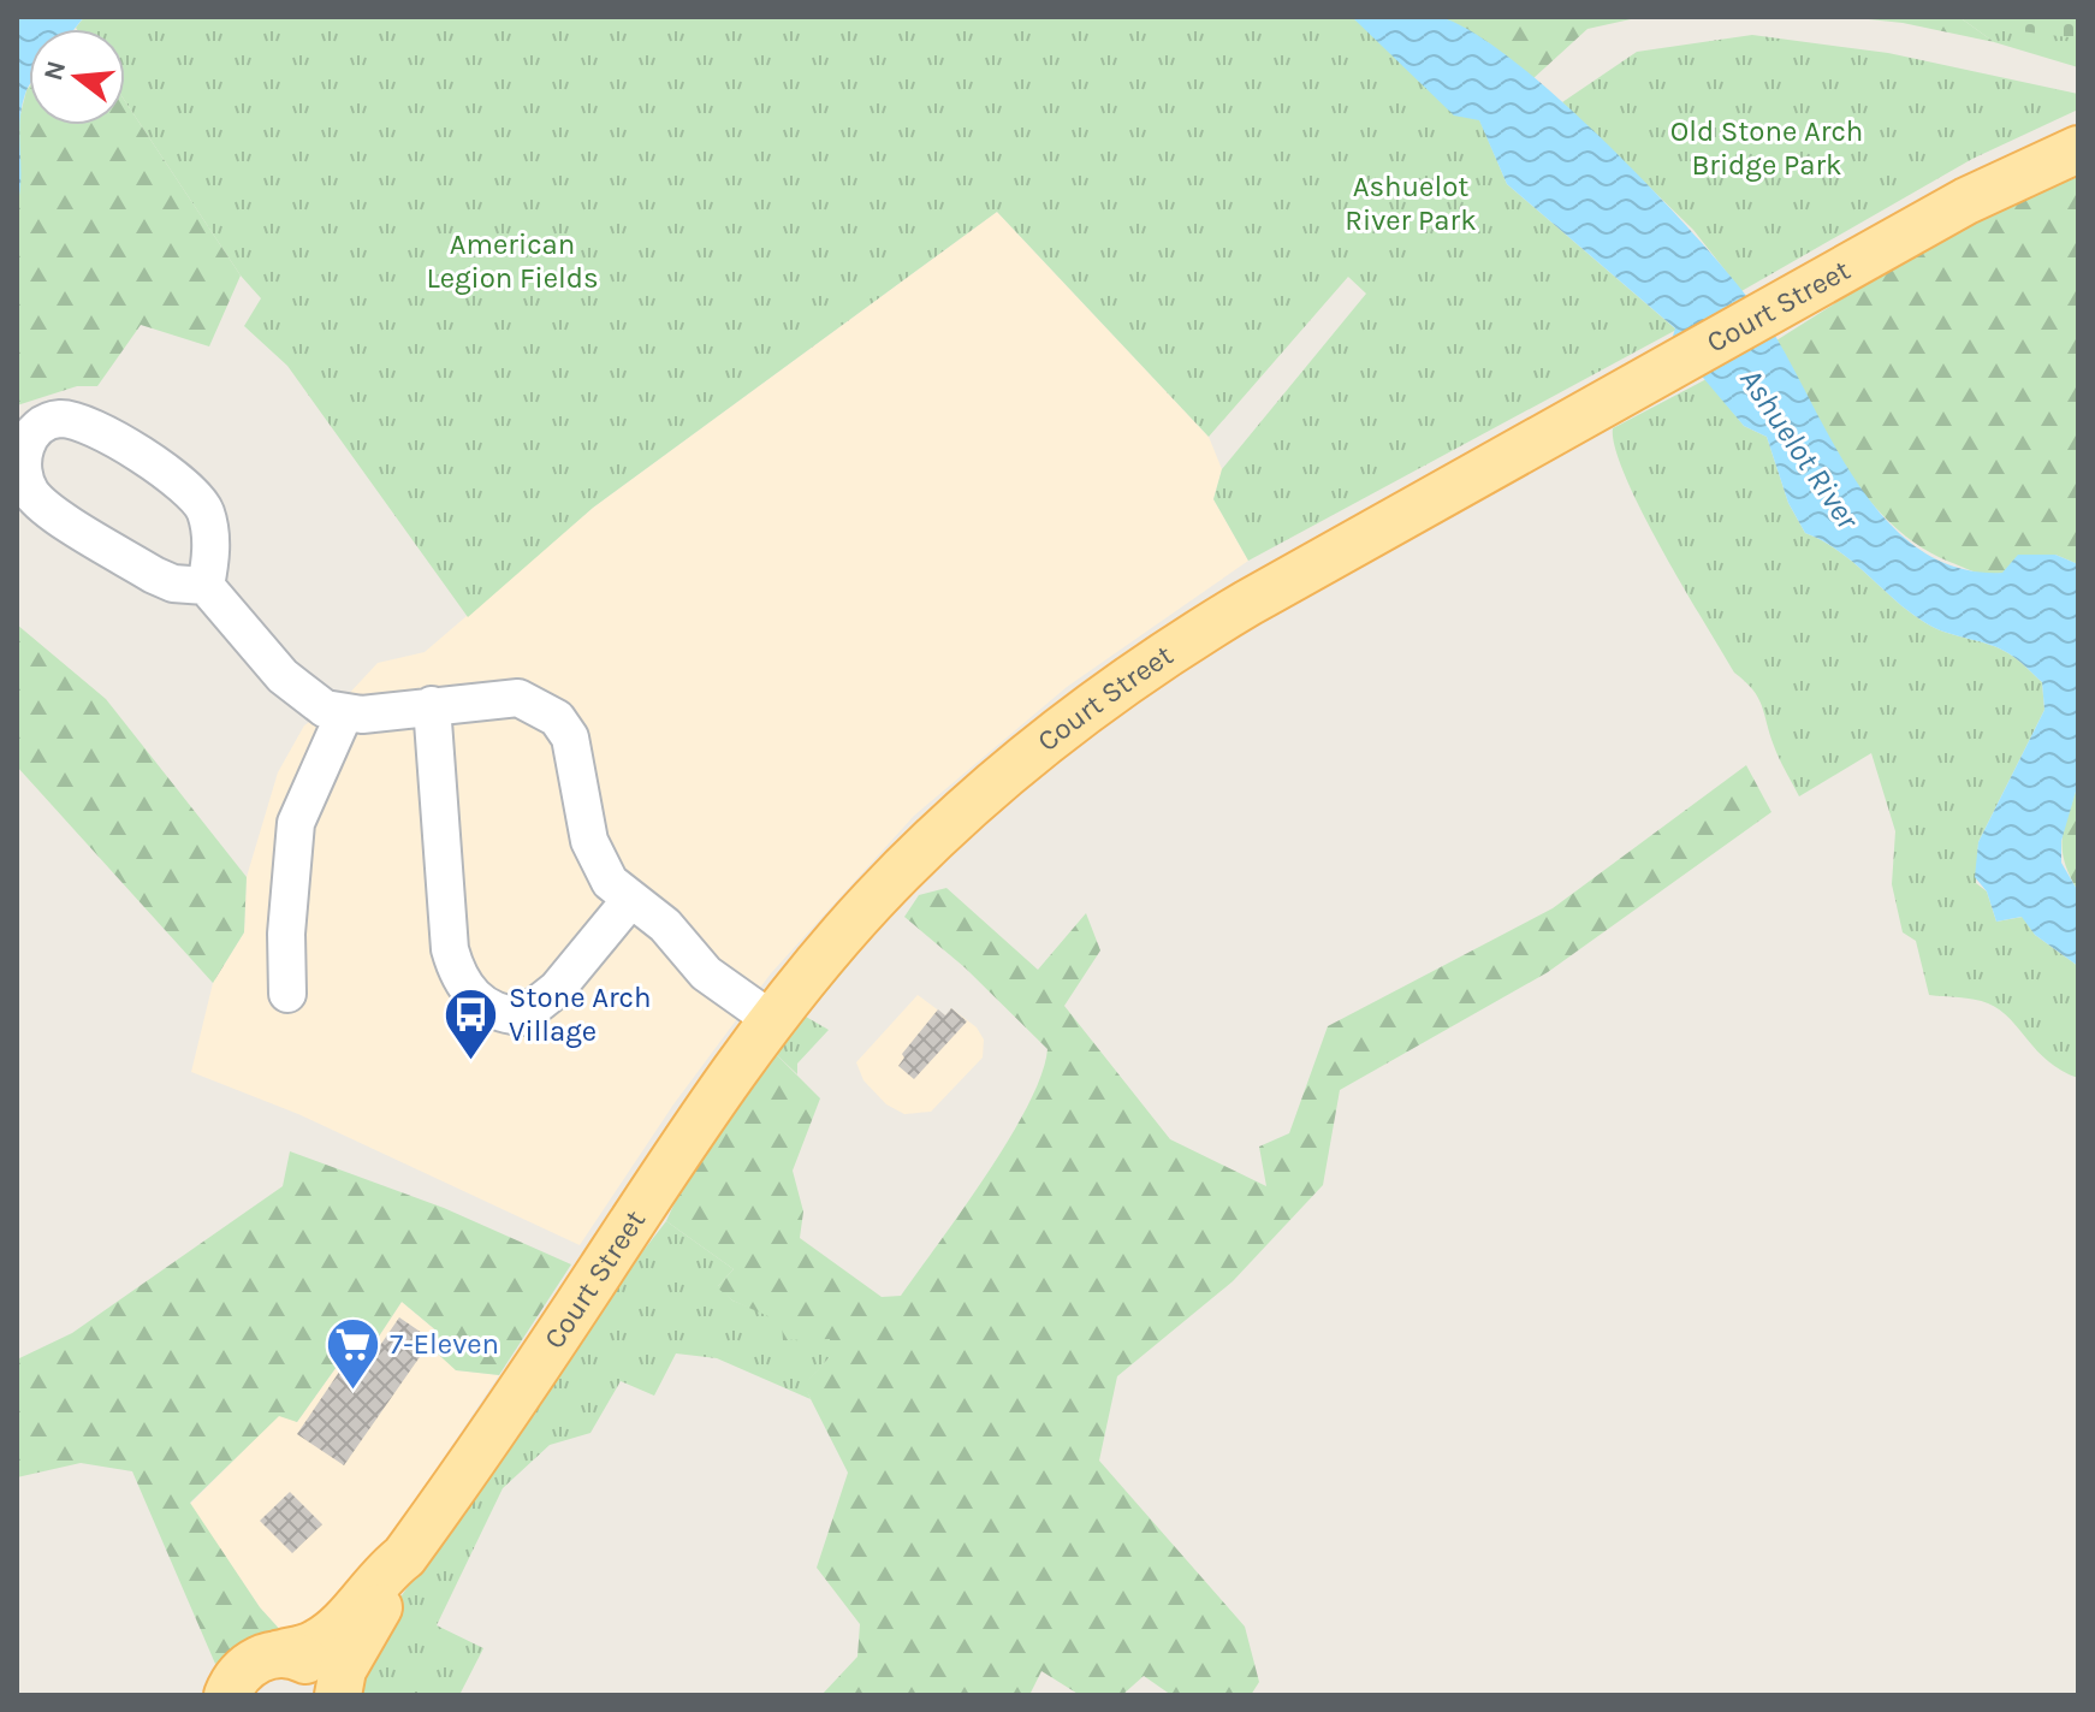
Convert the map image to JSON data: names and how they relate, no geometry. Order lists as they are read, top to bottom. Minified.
{"streets":{"main road":["Court Street"]},"water":["Ashuelot River"],"parks":["Old Stone Arch Bridge Park","Ashuelot River Park","American Legion Fields"],"places":{"bus stop":["Stone Arch Village"],"supermarket":["7-Eleven"]},"north":"left"}
